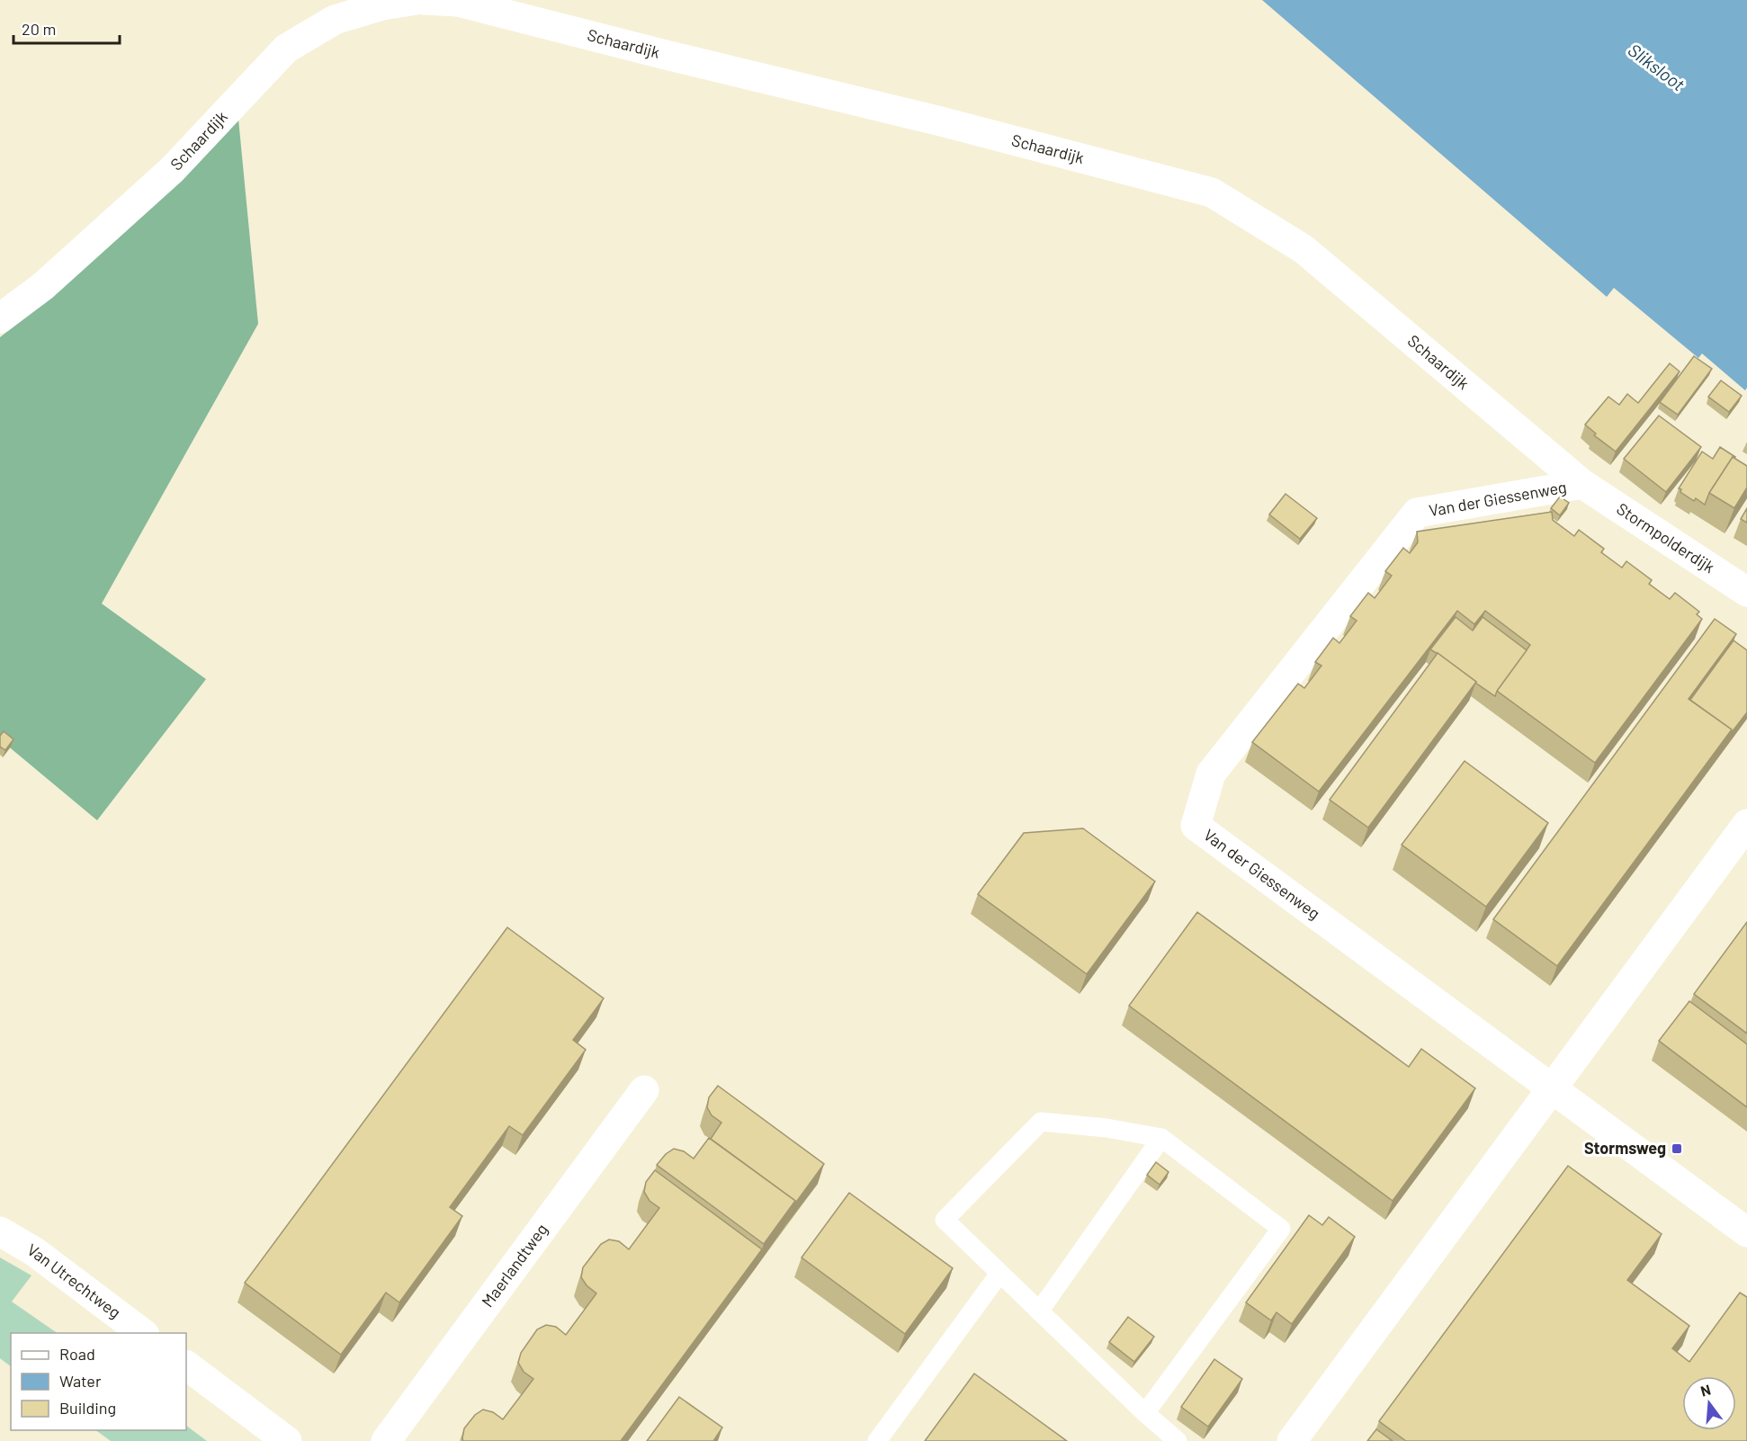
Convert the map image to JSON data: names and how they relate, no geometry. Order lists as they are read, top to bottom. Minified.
{"streets":{"street":["Schaardijk","Van der Giessenweg","Stormpolderdijk","Maerlandtweg","Van Utrechtweg"]},"crossings":[["Schaardijk","Van der Giessenweg"],["Schaardijk","Stormpolderdijk"],["Van der Giessenweg","Stormpolderdijk"]],"water":["Sliksloot"],"places":{"transit":["Stormsweg"]},"legend":["Road","Water","Building"],"scale_bar":"20 m","north":"top"}
